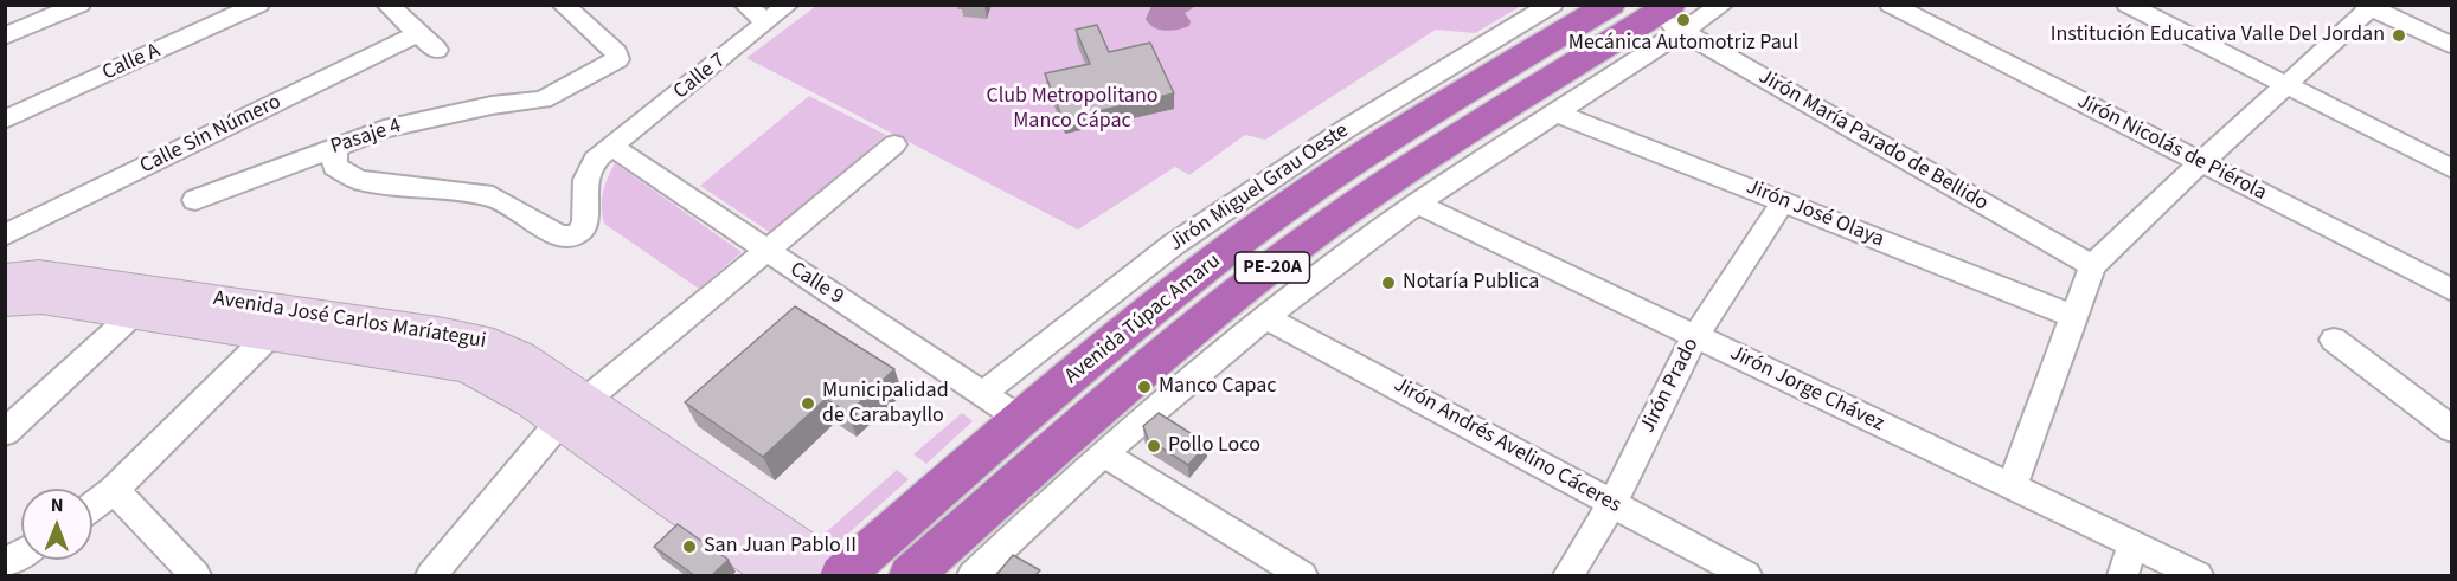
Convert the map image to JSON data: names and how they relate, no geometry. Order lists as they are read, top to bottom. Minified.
{"streets":{"highway":["PE-20A","Avenida Túpac Amaru"],"street":["Calle A","Calle 7","Calle Sin Número","Pasaje 4","Jirón María Parado de Bellido","Jirón Nicolás de Piérola","Jirón Miguel Grau Oeste","Jirón José Olaya","Calle 9","Avenida José Carlos Maríategui","Jirón Prado","Jirón Jorge Chávez","Jirón Andrés Avelino Cáceres"]},"crossings":[["Calle 7","Pasaje 4"],["Calle 7","Calle 9"],["Jirón María Parado de Bellido","Avenida Túpac Amaru"],["Jirón Miguel Grau Oeste","Calle 9"],["Jirón Miguel Grau Oeste","Avenida Túpac Amaru"],["Jirón José Olaya","Avenida Túpac Amaru"],["Jirón José Olaya","Jirón Prado"],["Calle 9","Avenida Túpac Amaru"],["Avenida Túpac Amaru","Avenida José Carlos Maríategui"],["Avenida Túpac Amaru","Jirón Jorge Chávez"],["Avenida Túpac Amaru","Jirón Andrés Avelino Cáceres"],["Jirón Prado","Jirón Jorge Chávez"],["Jirón Prado","Jirón Andrés Avelino Cáceres"]],"parks":["Club Metropolitano Manco Cápac"],"places":["Mecánica Automotriz Paul","Institución Educativa Valle Del Jordan","Notaría Publica","Manco Capac","Municipalidad de Carabayllo","Pollo Loco","San Juan Pablo II"],"north":"top"}
